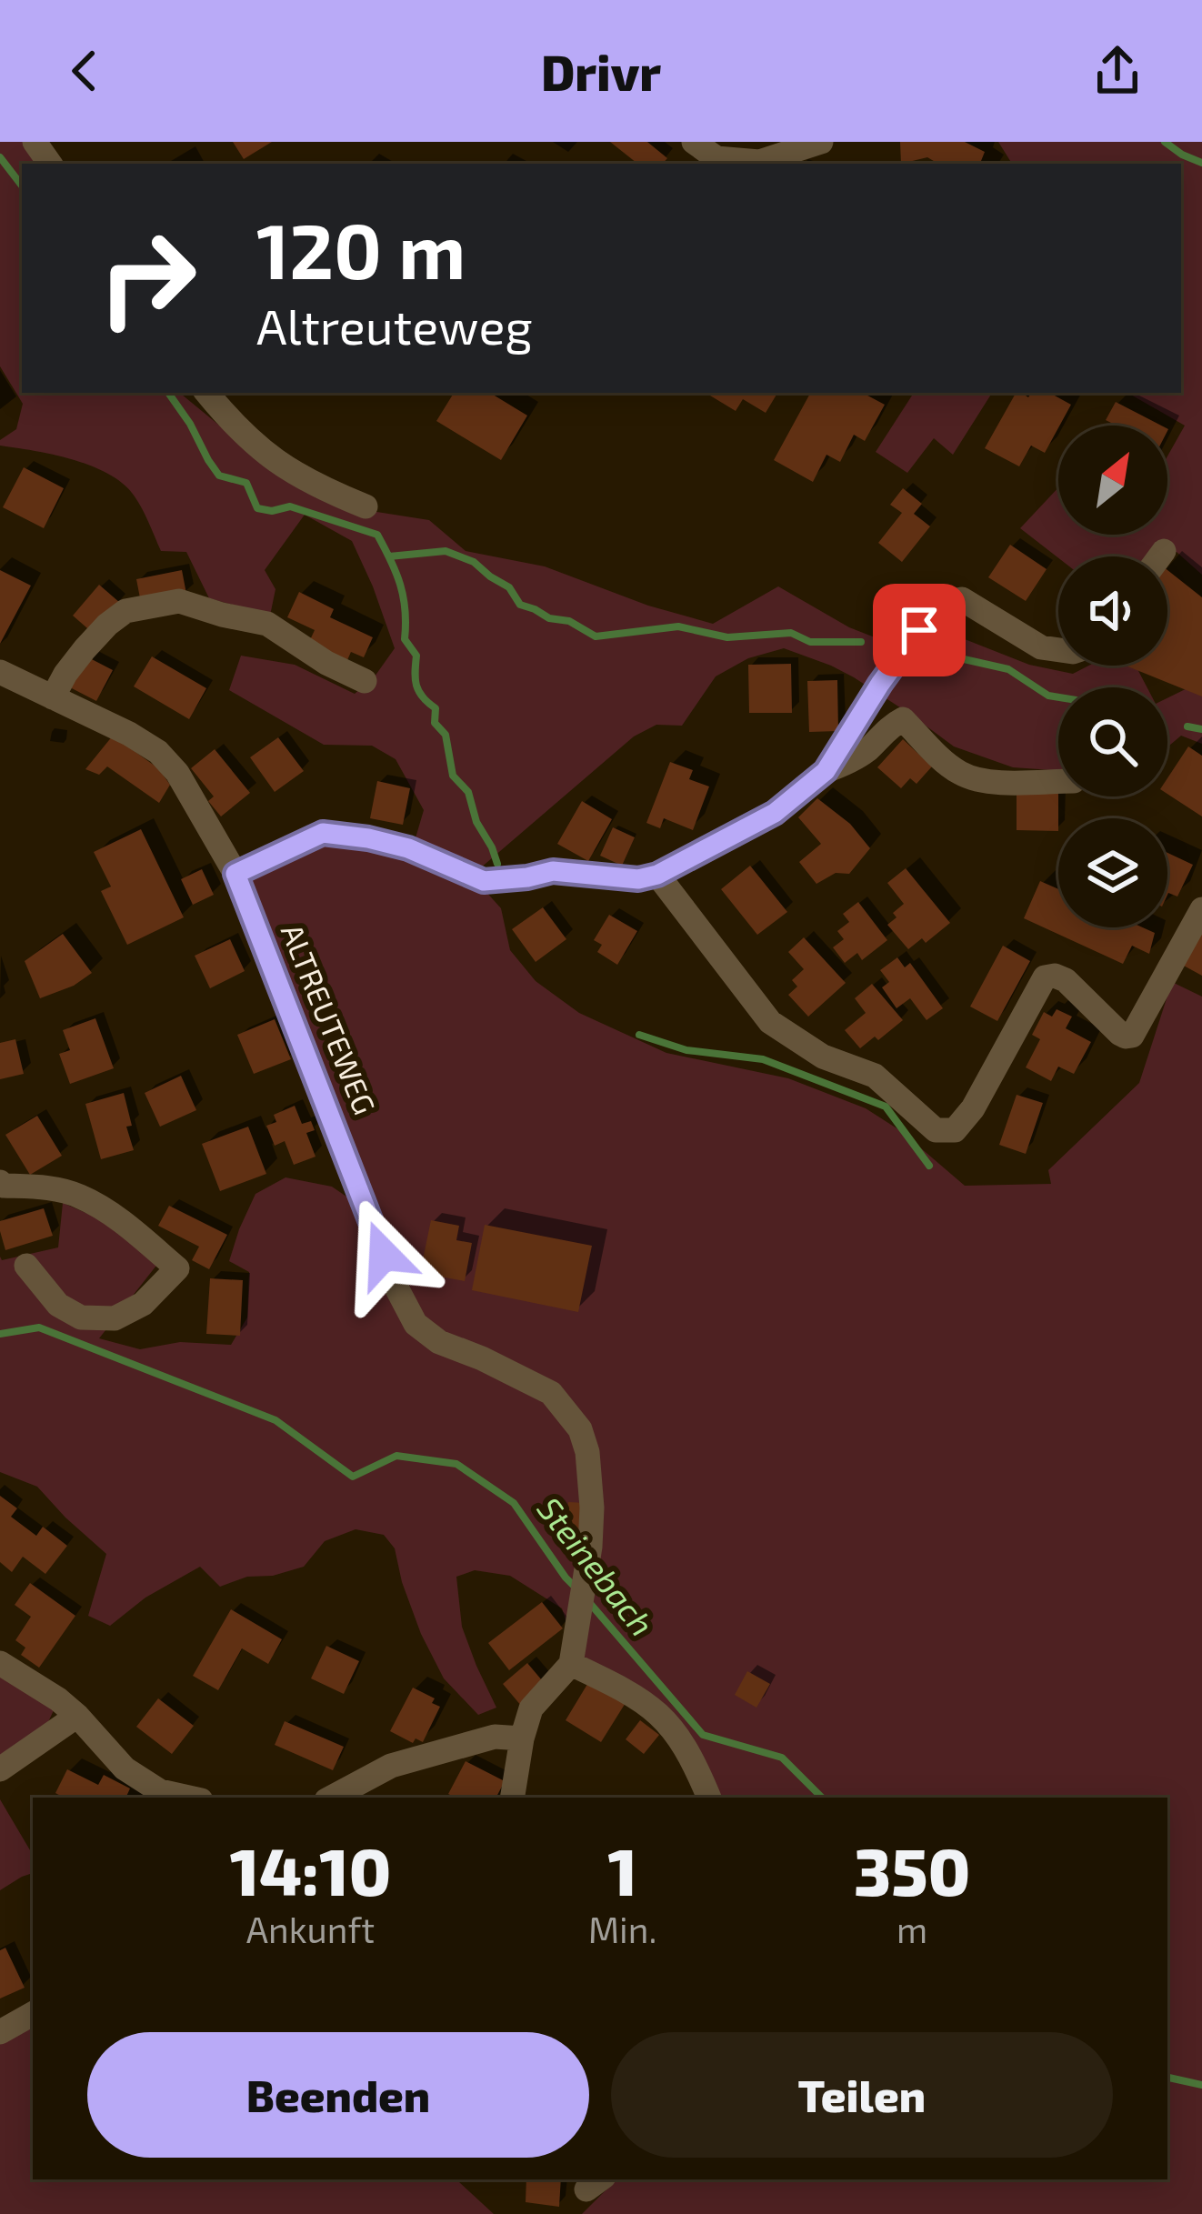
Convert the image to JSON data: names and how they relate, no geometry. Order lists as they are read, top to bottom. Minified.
{"streets":{"street":["ALTREUTEWEG"]},"water":["Steinebach"],"north":"top right","page":{"header":"Drivr","turn":["120 m","Altreuteweg"],"eta":["14:10","Ankunft","1","Min.","350","m"],"buttons":["Beenden","Teilen"]}}
